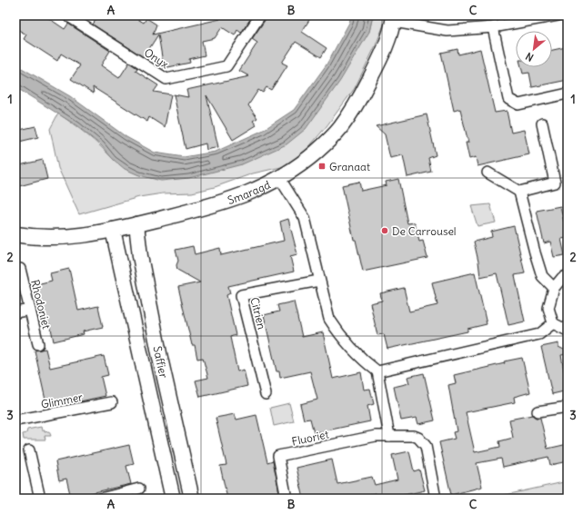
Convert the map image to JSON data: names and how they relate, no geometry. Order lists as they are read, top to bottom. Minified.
{"streets":{"street":["Onyx","Smaragd","Rhodoniet","Citrien","Saffier","Glimmer","Fluoriet"]},"crossings":[["Smaragd","Saffier"]],"places":{"transit":["Granaat"],"other":["De Carrousel"]},"north":"bottom left","grid":{"columns":["A","B","C"],"rows":["1","2","3"]}}
